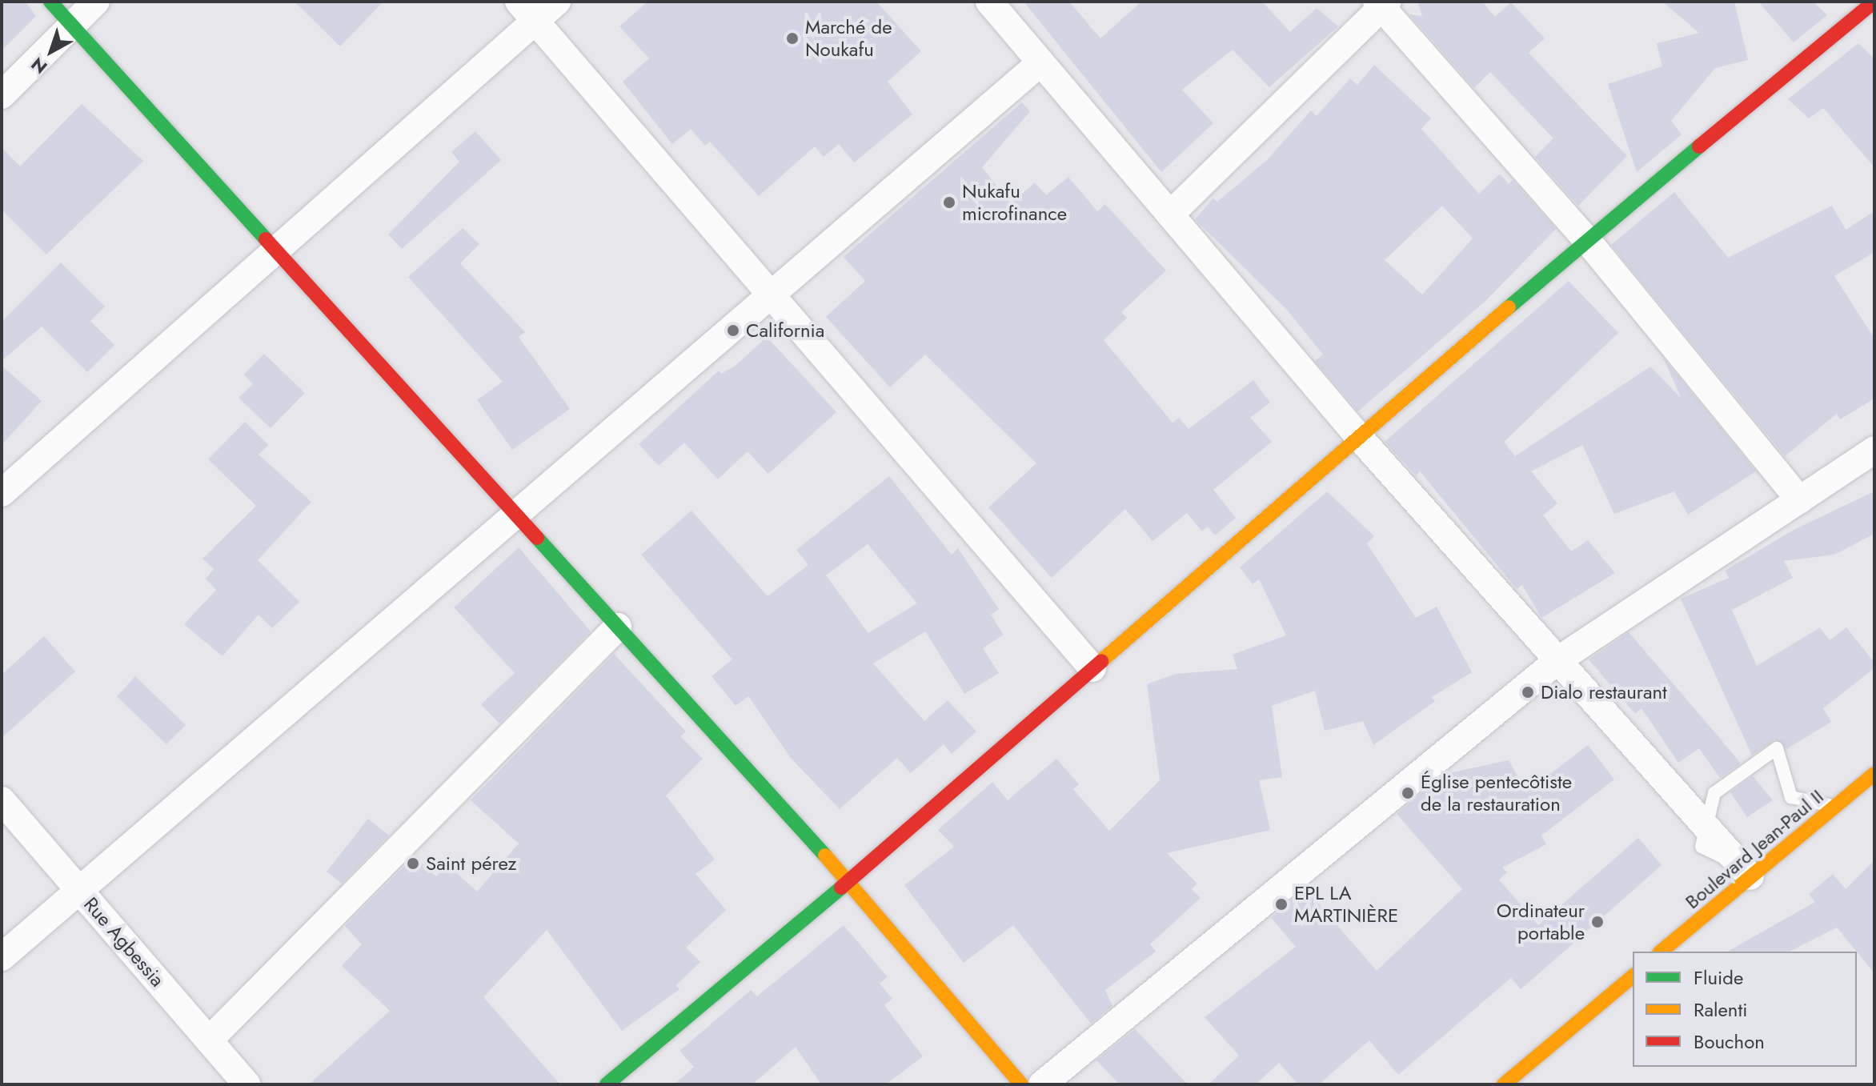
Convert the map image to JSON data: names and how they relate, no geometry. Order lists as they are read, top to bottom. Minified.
{"streets":{"street":["Boulevard Jean-Paul II","Rue Agbessia"]},"places":["Marché de Noukafu","Nukafu microfinance","California","Dialo restaurant","Église pentecôtiste de la restauration","Saint pérez","EPL LA MARTINIÈRE","Ordinateur portable"],"legend":["Fluide","Ralenti","Bouchon"],"north":"bottom left"}
